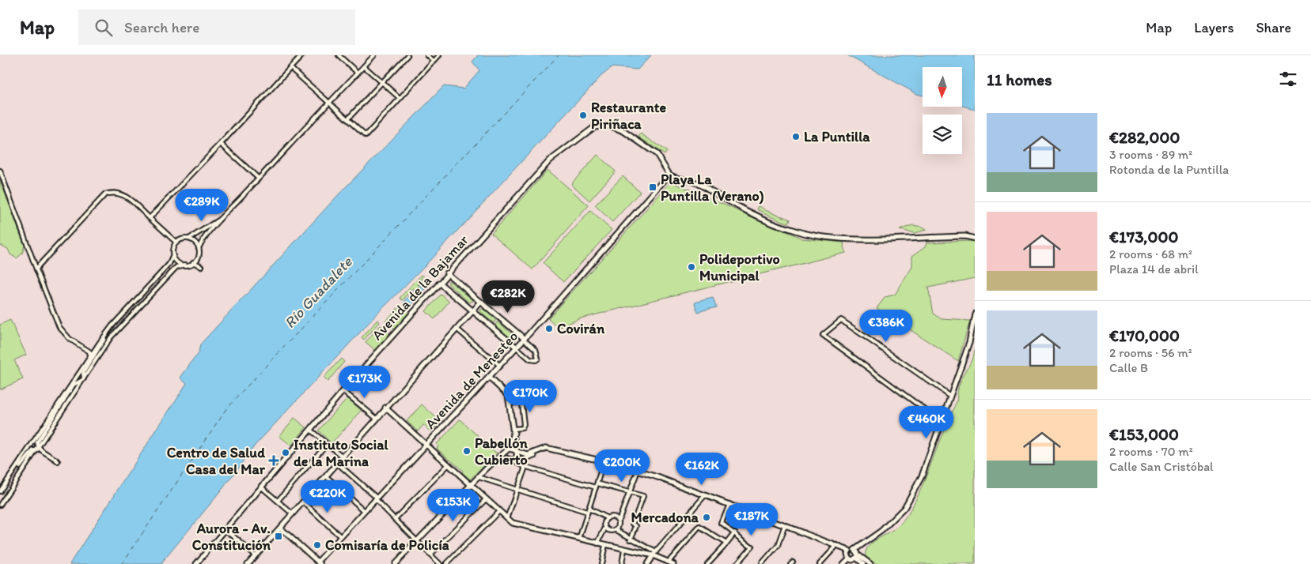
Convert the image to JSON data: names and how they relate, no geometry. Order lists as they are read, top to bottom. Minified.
{"streets":{"street":["Avenida de la Bajamar","Avenida de Menesteo"]},"crossings":[["Avenida de la Bajamar","Avenida de Menesteo"]],"water":["Río Guadalete"],"places":{"other":["Restaurante Piriñaca","La Puntilla","Polideportivo Municipal","Covirán","Pabellón Cubierto","Instituto Social de la Marina","Mercadona","Comisaría de Policía"],"transit":["Playa La Puntilla (Verano)","Aurora - Av. Constitución"],"health":["Centro de Salud Casa del Mar"]},"north":"bottom","page":{"header":"Map","search":"Search here","nav":["Map","Layers","Share"],"heading":"11 homes","list":[{"name":"€282,000","note":"3 rooms · 89 m² · Rotonda de la Puntilla"},{"name":"€173,000","note":"2 rooms · 68 m² · Plaza 14 de abril"},{"name":"€170,000","note":"2 rooms · 56 m² · Calle B"},{"name":"€153,000","note":"2 rooms · 70 m² · Calle San Cristóbal"}],"price":["€289K","€282K","€386K","€173K","€170K","€460K","€200K","€162K","€220K","€153K","€187K"]}}
